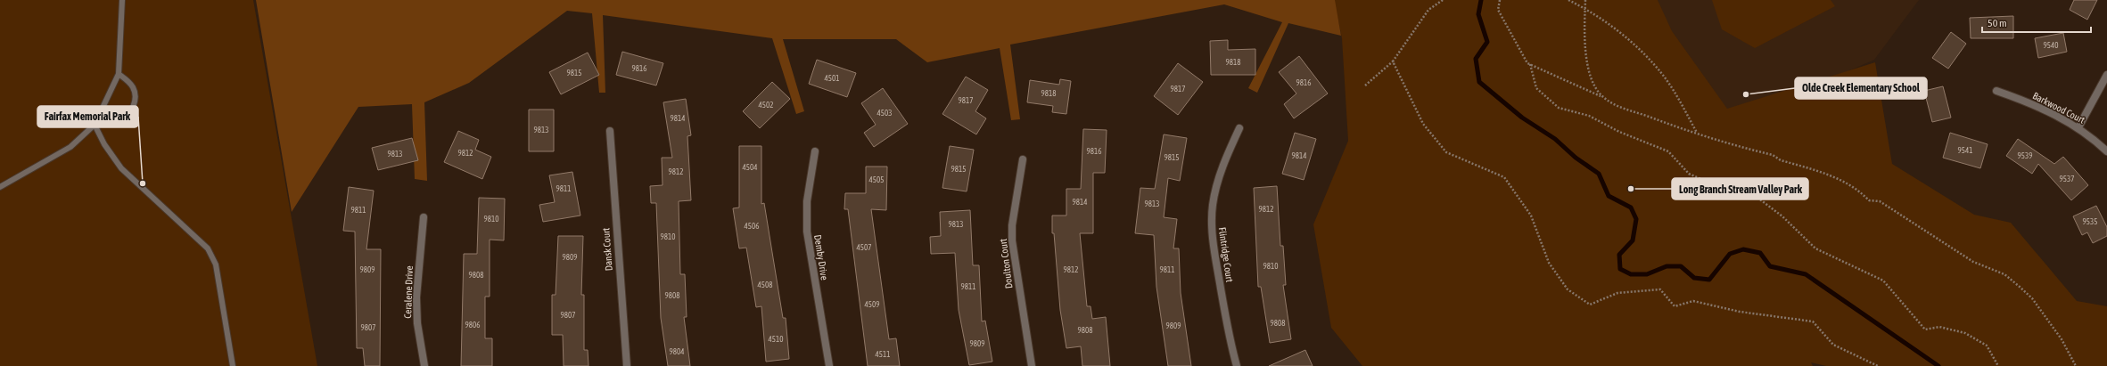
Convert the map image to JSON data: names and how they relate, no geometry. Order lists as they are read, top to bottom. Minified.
{"streets":{"street":["Barkwood Court","Dansk Court","Flintridge Court","Demby Drive","Doulton Court","Ceralene Drive"]},"places":["Olde Creek Elementary School","Fairfax Memorial Park","Long Branch Stream Valley Park"],"house_numbers":["9540","9818","9816","9815","4501","9816","9817","9818","9817","4502","4503","9814","9813","9541","9816","9812","9813","9814","9539","9815","4504","9815","9812","9537","4505","9811","9814","9813","9812","9811","9810","9535","9813","4506","9810","4507","9809","9810","9809","9812","9811","9808","4508","9811","9808","4509","9807","9808","9806","9809","9807","9808","4510","9809","9804","4511"],"scale_bar":"50 m"}
